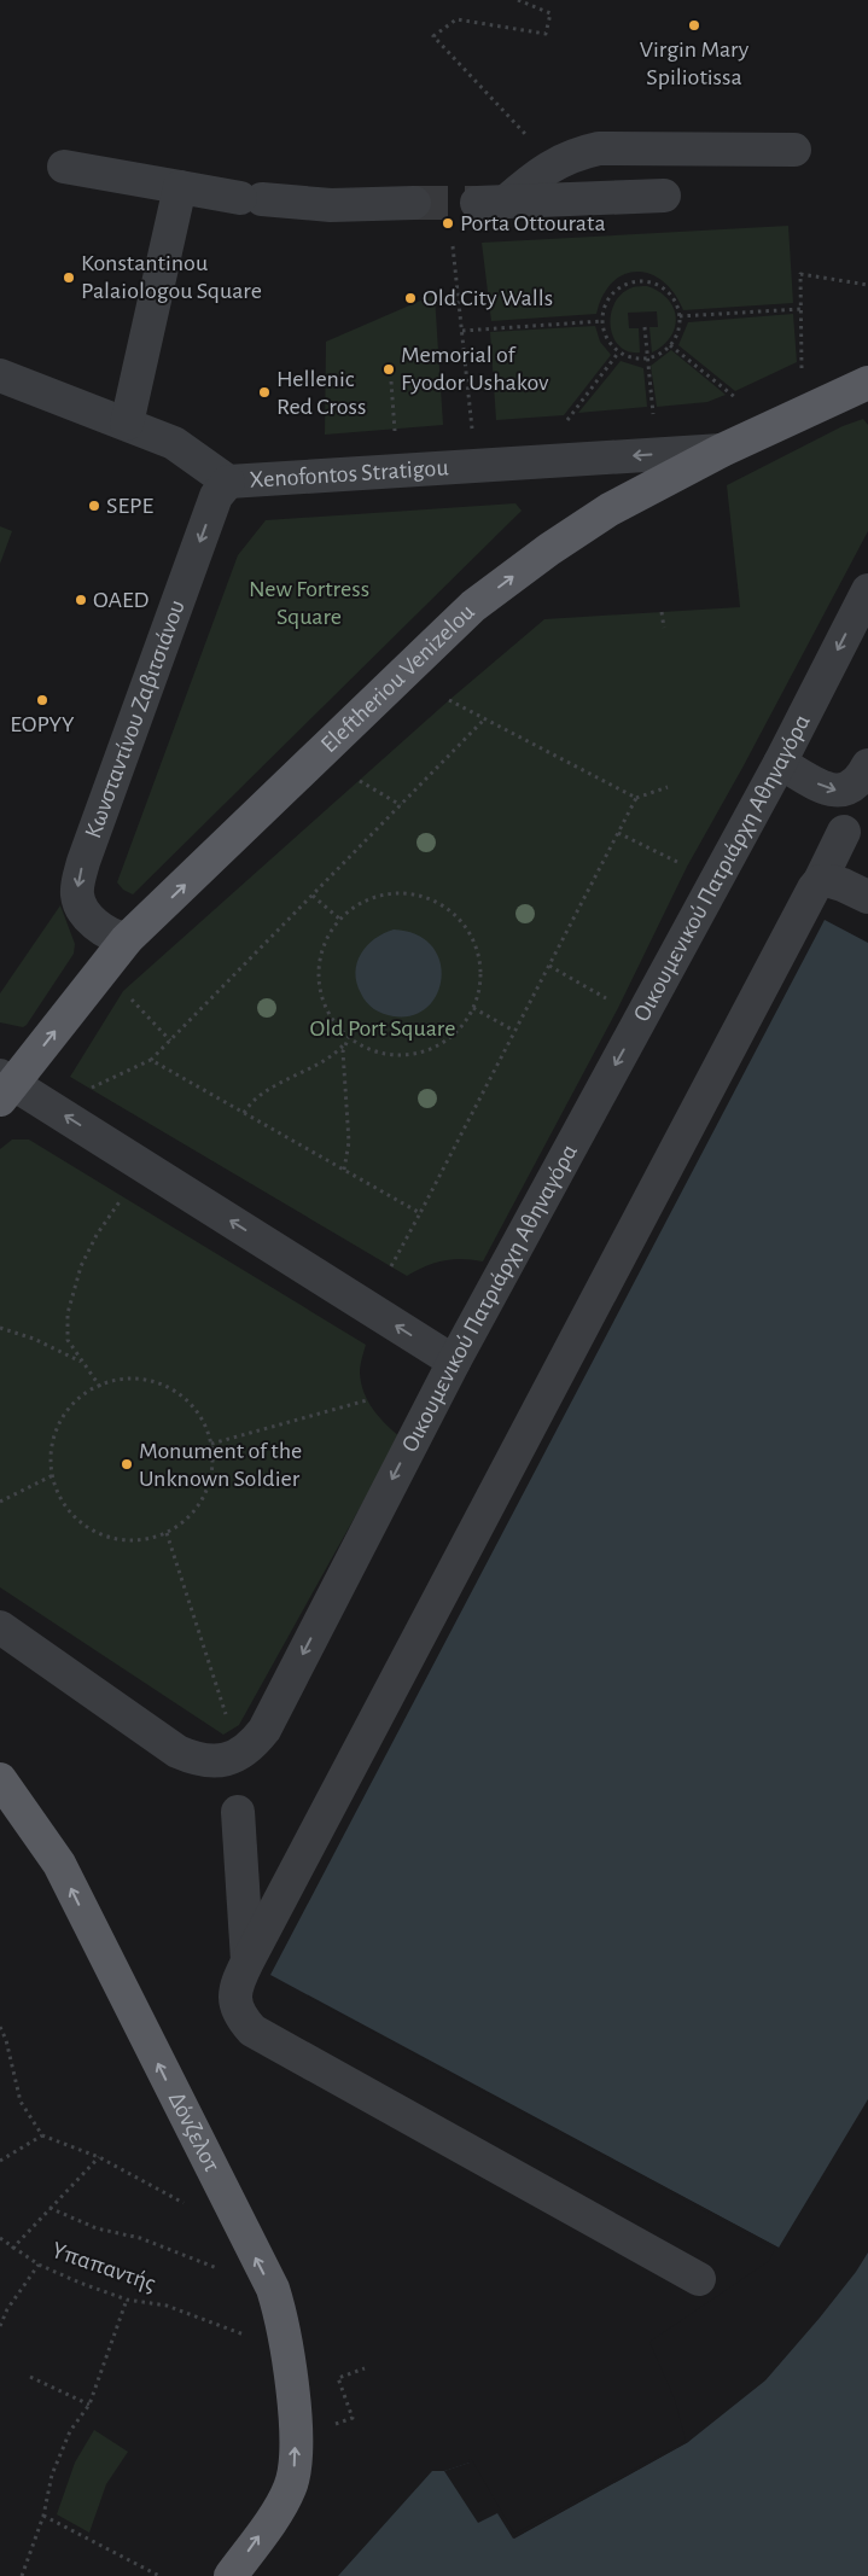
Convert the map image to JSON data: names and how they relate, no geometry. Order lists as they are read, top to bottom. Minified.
{"streets":{"main road":["Eleftheriou Venizelou","Δόνζελοτ"],"street":["Xenofontos Stratigou","Κωνσταντίνου Ζαβιτσιάνου","Οικουμενικού Πατριάρχη Αθηναγόρα"],"path":["Υπαπαντής"]},"crossings":[["Xenofontos Stratigou","Eleftheriou Venizelou"],["Xenofontos Stratigou","Κωνσταντίνου Ζαβιτσιάνου"],["Eleftheriou Venizelou","Κωνσταντίνου Ζαβιτσιάνου"]],"one_way":["Eleftheriou Venizelou","Κωνσταντίνου Ζαβιτσιάνου","Δόνζελοτ"],"parks":["New Fortress Square","Old Port Square"],"places":["Virgin Mary Spiliotissa","Porta Ottourata","Konstantinou Palaiologou Square","Old City Walls","Memorial of Fyodor Ushakov","Hellenic Red Cross","SEPE","OAED","EOPYY","Monument of the Unknown Soldier"]}
